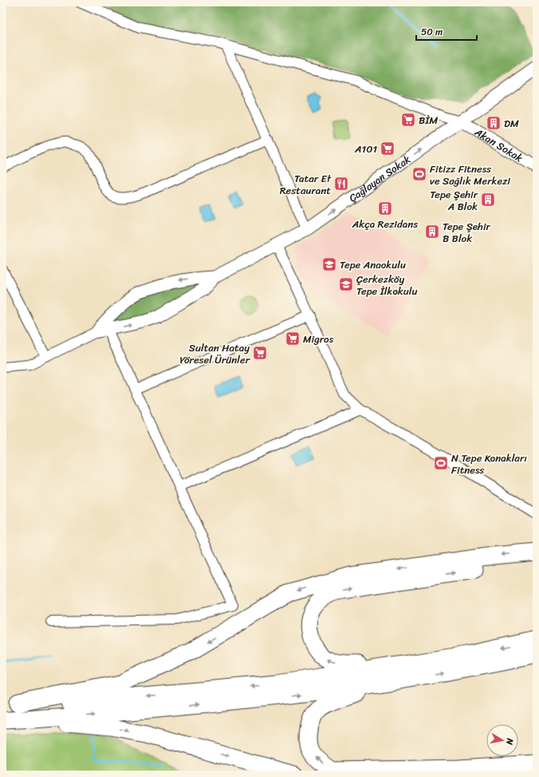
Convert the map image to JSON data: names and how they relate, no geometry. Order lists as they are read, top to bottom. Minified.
{"streets":{"street":["Akan Sokak","Çağlayan Sokak"]},"crossings":[["Akan Sokak","Çağlayan Sokak"]],"one_way":["Çağlayan Sokak"],"places":{"supermarket":["BİM","A101","Migros","Sultan Hatay Yöresel Ürünler"],"building":["DM","Tepe Şehir A Blok","Akça Rezidans","Tepe Şehir B Blok"],"sports":["Fitizz Fitness ve Sağlık Merkezi","N Tepe Konakları Fitness"],"restaurant":["Tatar Et Restaurant"],"school or university":["Tepe Anaokulu","Çerkezköy Tepe İlkokulu"]},"scale_bar":"50 m","north":"right"}
